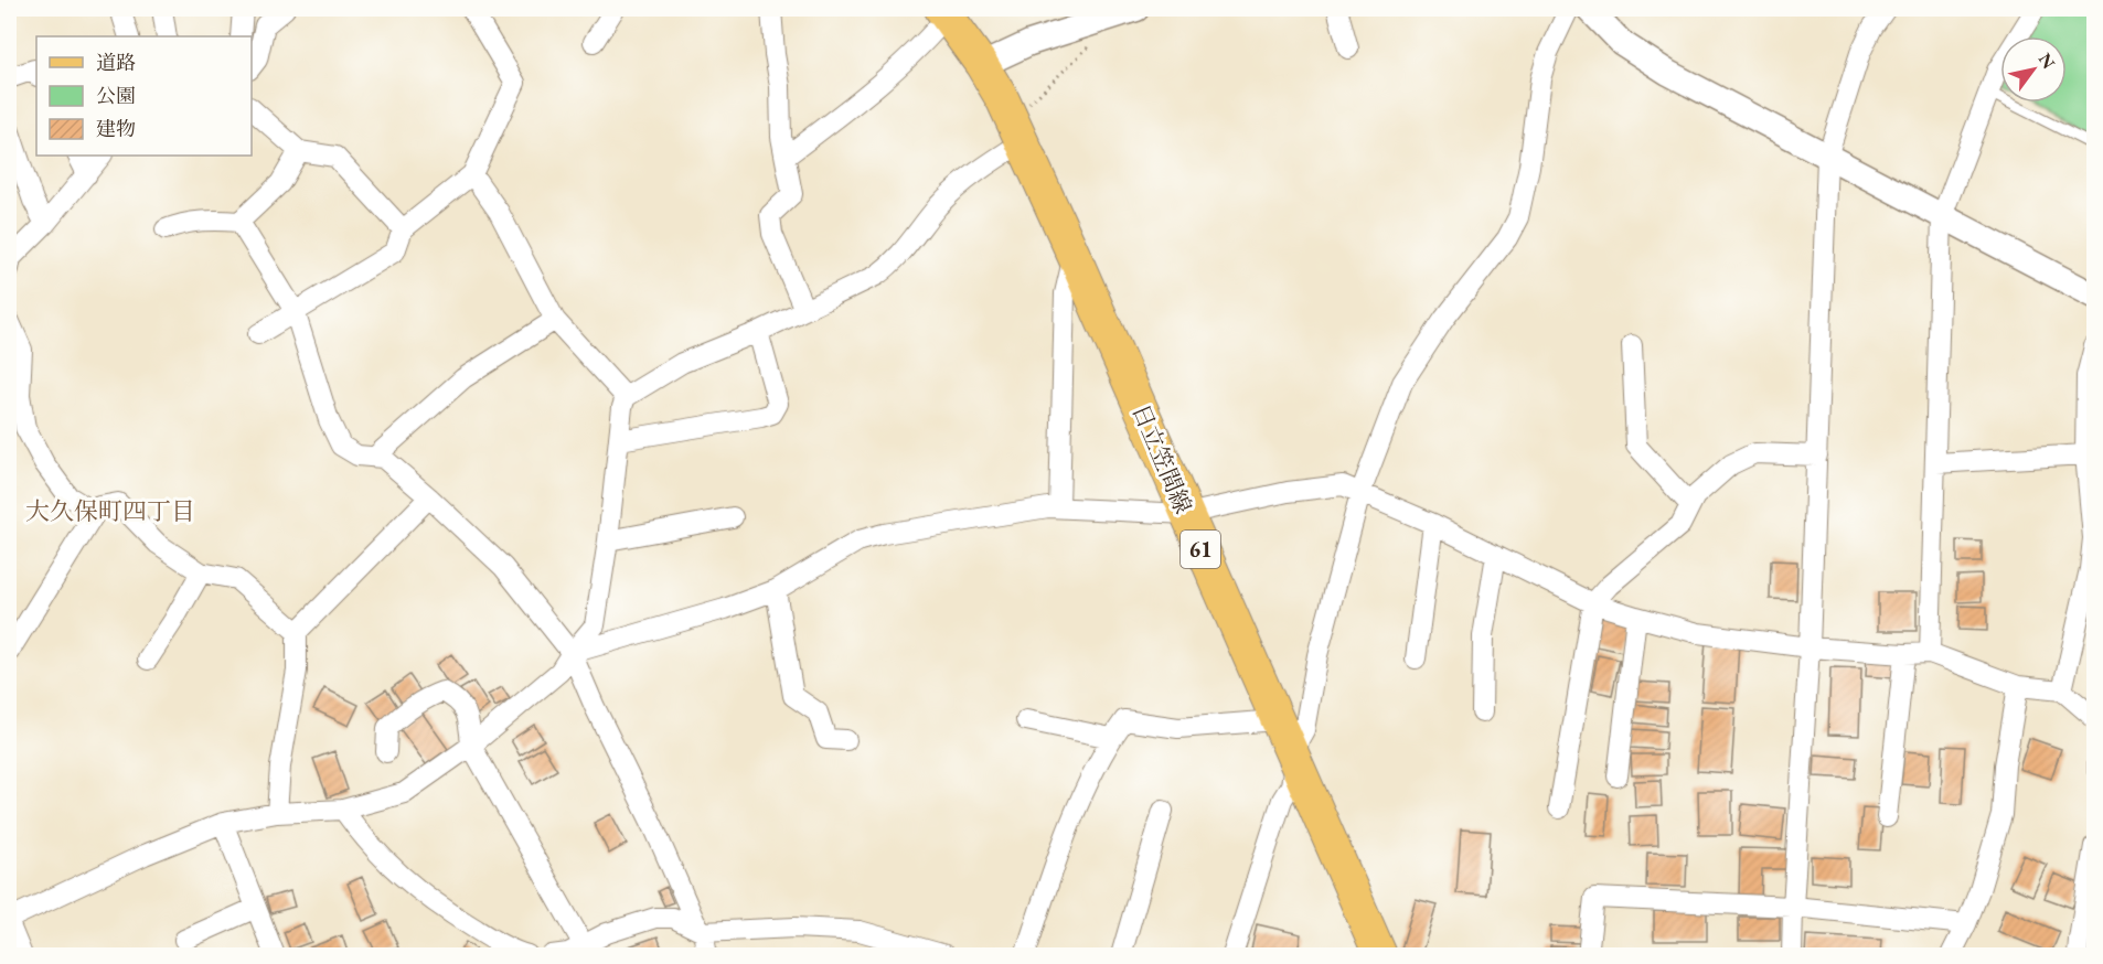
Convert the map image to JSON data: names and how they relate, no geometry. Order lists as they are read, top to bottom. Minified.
{"streets":{"main road":["日立笠間線","61"]},"districts":["大久保町四丁目"],"legend":["道路","公園","建物"],"north":"top right"}
